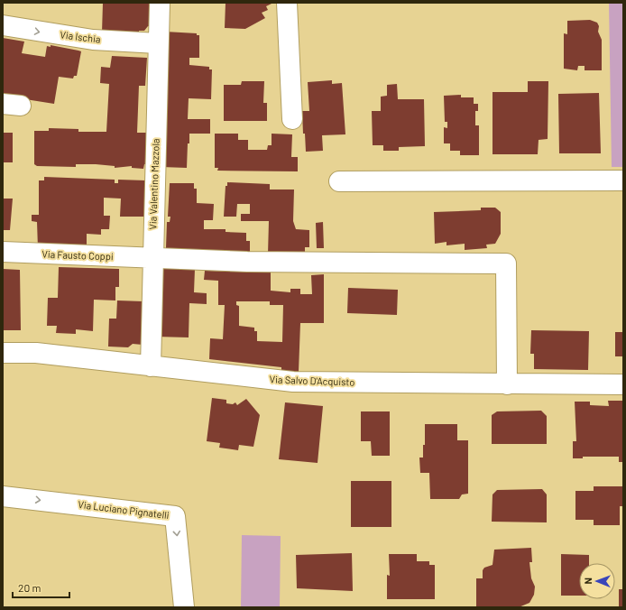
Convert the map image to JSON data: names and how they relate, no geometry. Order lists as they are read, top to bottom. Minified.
{"streets":{"street":["Via Ischia","Via Valentino Mazzola","Via Fausto Coppi","Via Salvo D'Acquisto","Via Luciano Pignatelli"]},"crossings":[["Via Ischia","Via Valentino Mazzola"],["Via Valentino Mazzola","Via Fausto Coppi"],["Via Valentino Mazzola","Via Salvo D'Acquisto"],["Via Fausto Coppi","Via Salvo D'Acquisto"]],"one_way":["Via Ischia","Via Luciano Pignatelli"],"scale_bar":"20 m","north":"left"}
